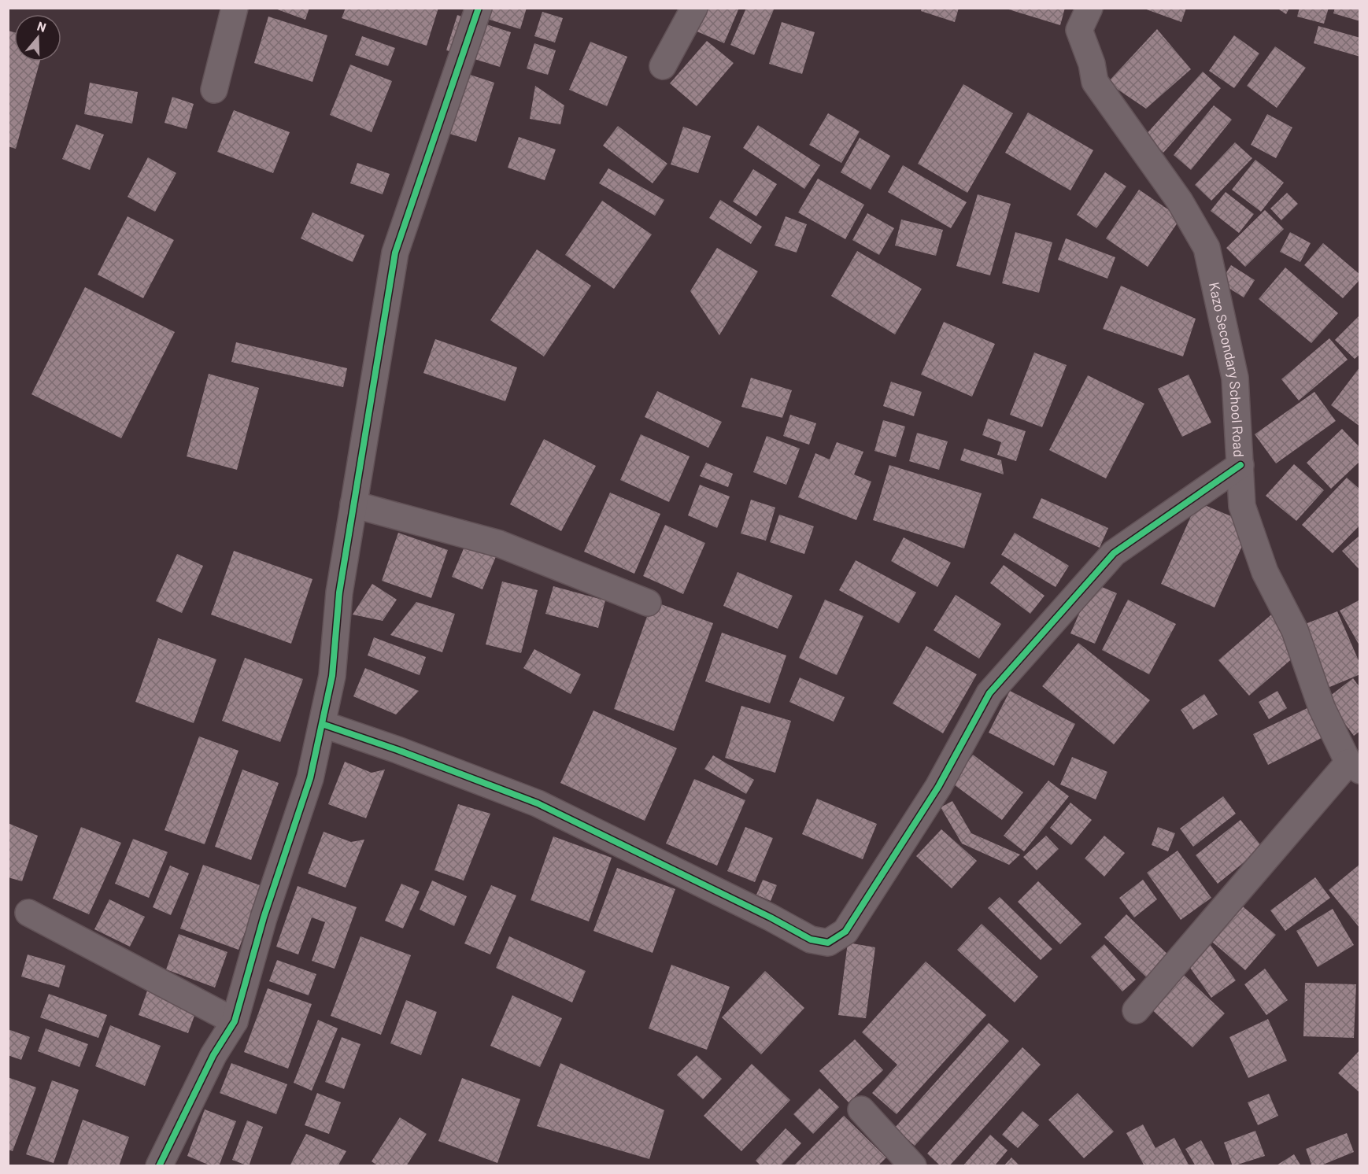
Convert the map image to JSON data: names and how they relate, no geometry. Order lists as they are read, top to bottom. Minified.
{"streets":{"street":["Kazo Secondary School Road"]},"north":"top"}
